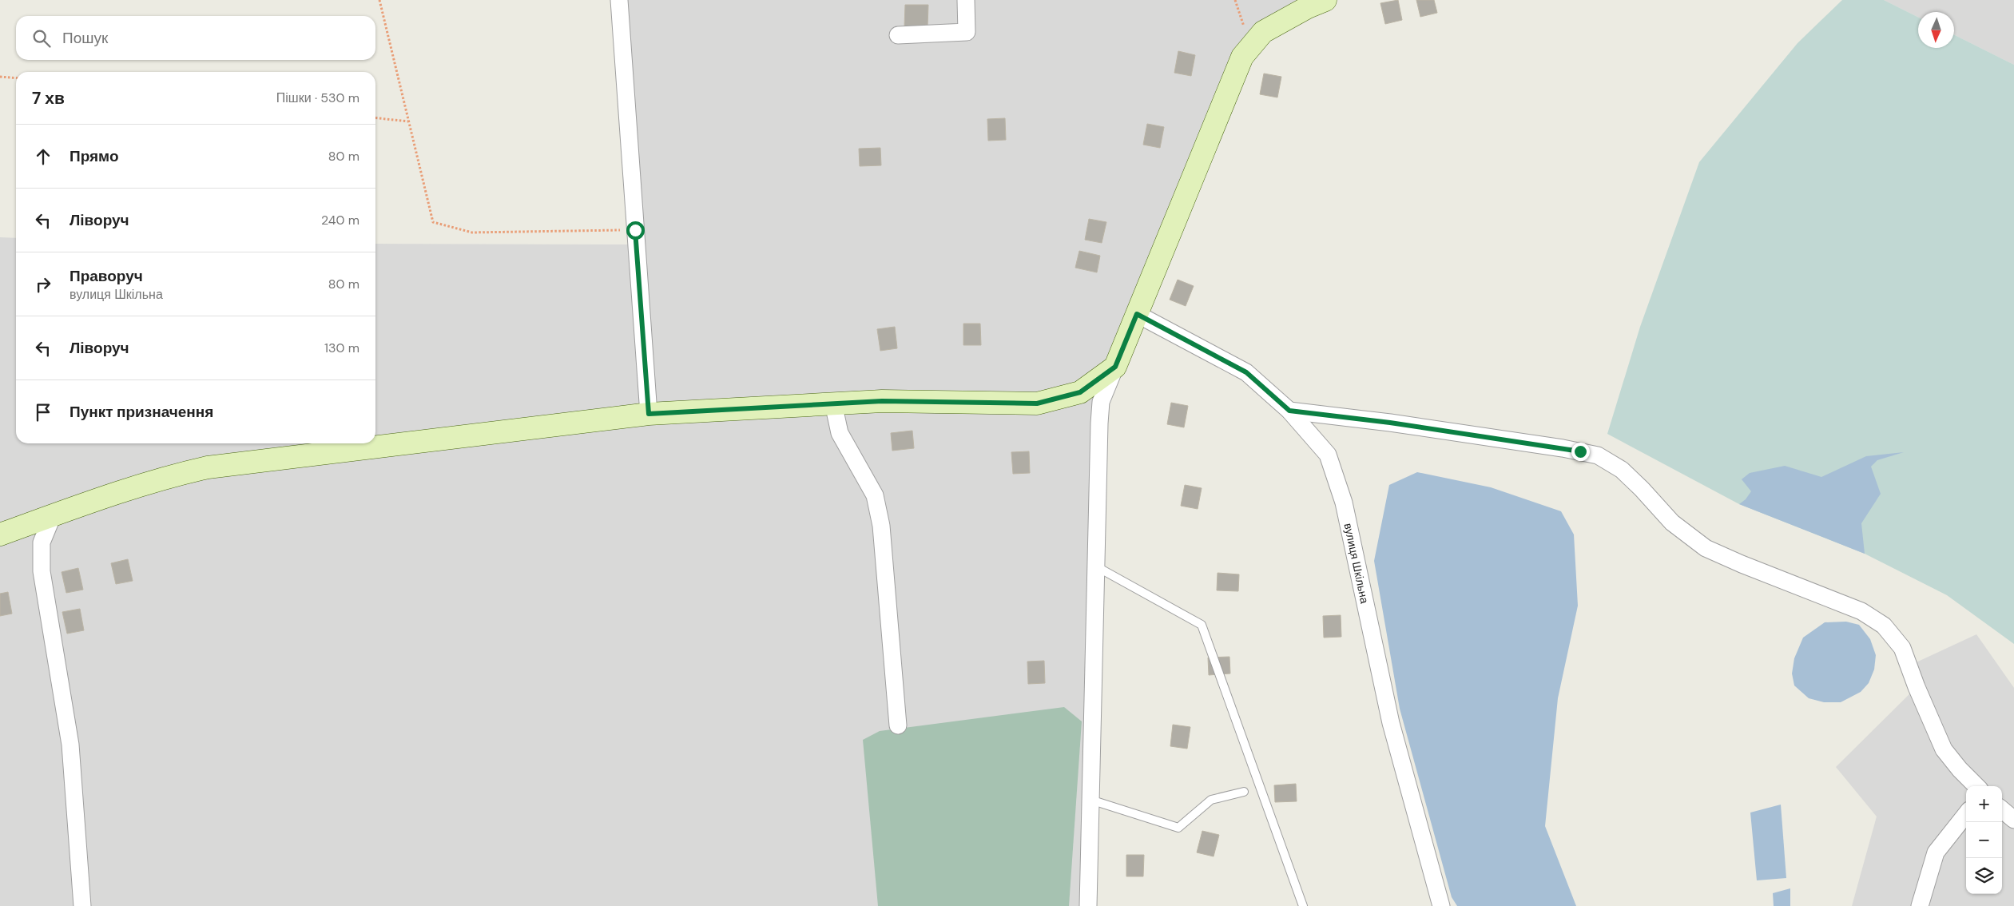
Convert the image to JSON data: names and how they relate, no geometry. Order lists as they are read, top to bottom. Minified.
{"streets":{"street":["вулиця Шкільна"]},"north":"bottom","page":{"search":"Пошук","heading":["7 хв","Пішки · 530 m"],"list":[["Прямо","80 m"],["Ліворуч","240 m"],["Праворуч","вулиця Шкільна","80 m"],["Ліворуч","130 m"],"Пункт призначення"],"map_buttons":["+","−"]}}
